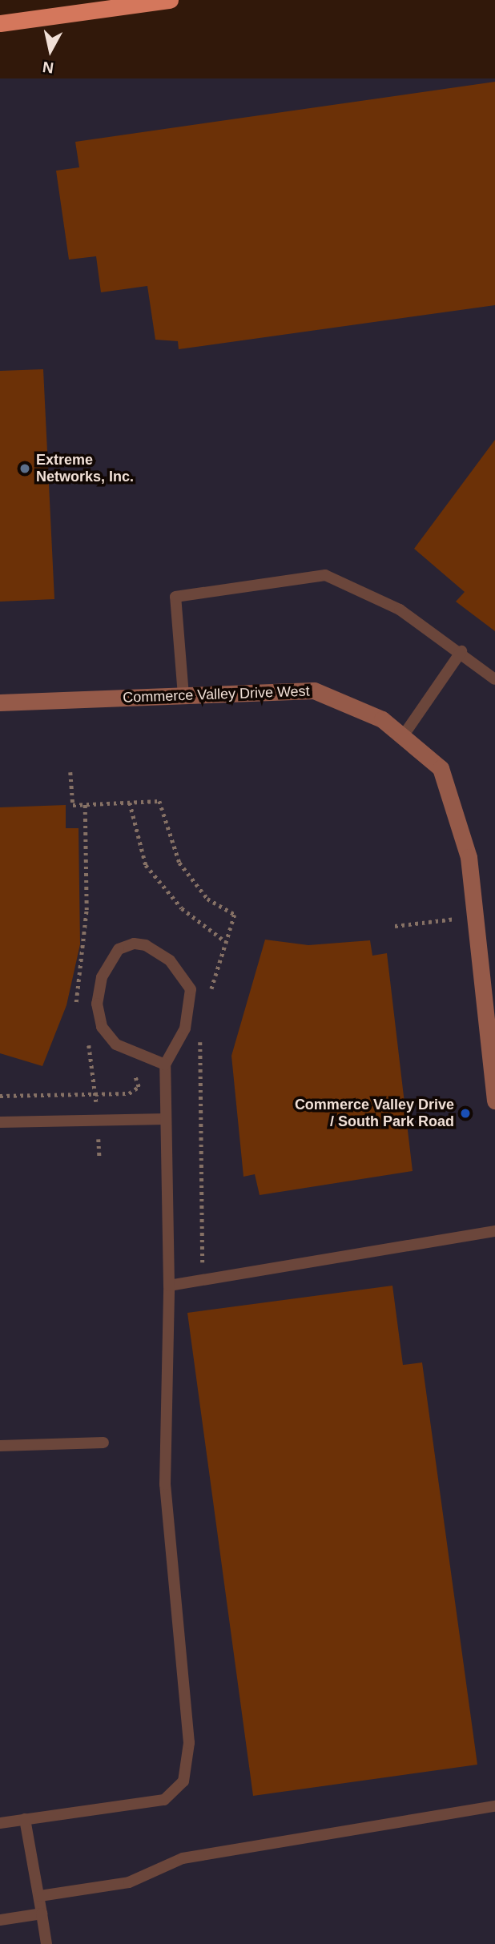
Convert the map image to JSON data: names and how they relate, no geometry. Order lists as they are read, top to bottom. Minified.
{"streets":{"street":["Commerce Valley Drive West"]},"places":["Extreme Networks, Inc.","Commerce Valley Drive / South Park Road"],"north":"bottom"}
